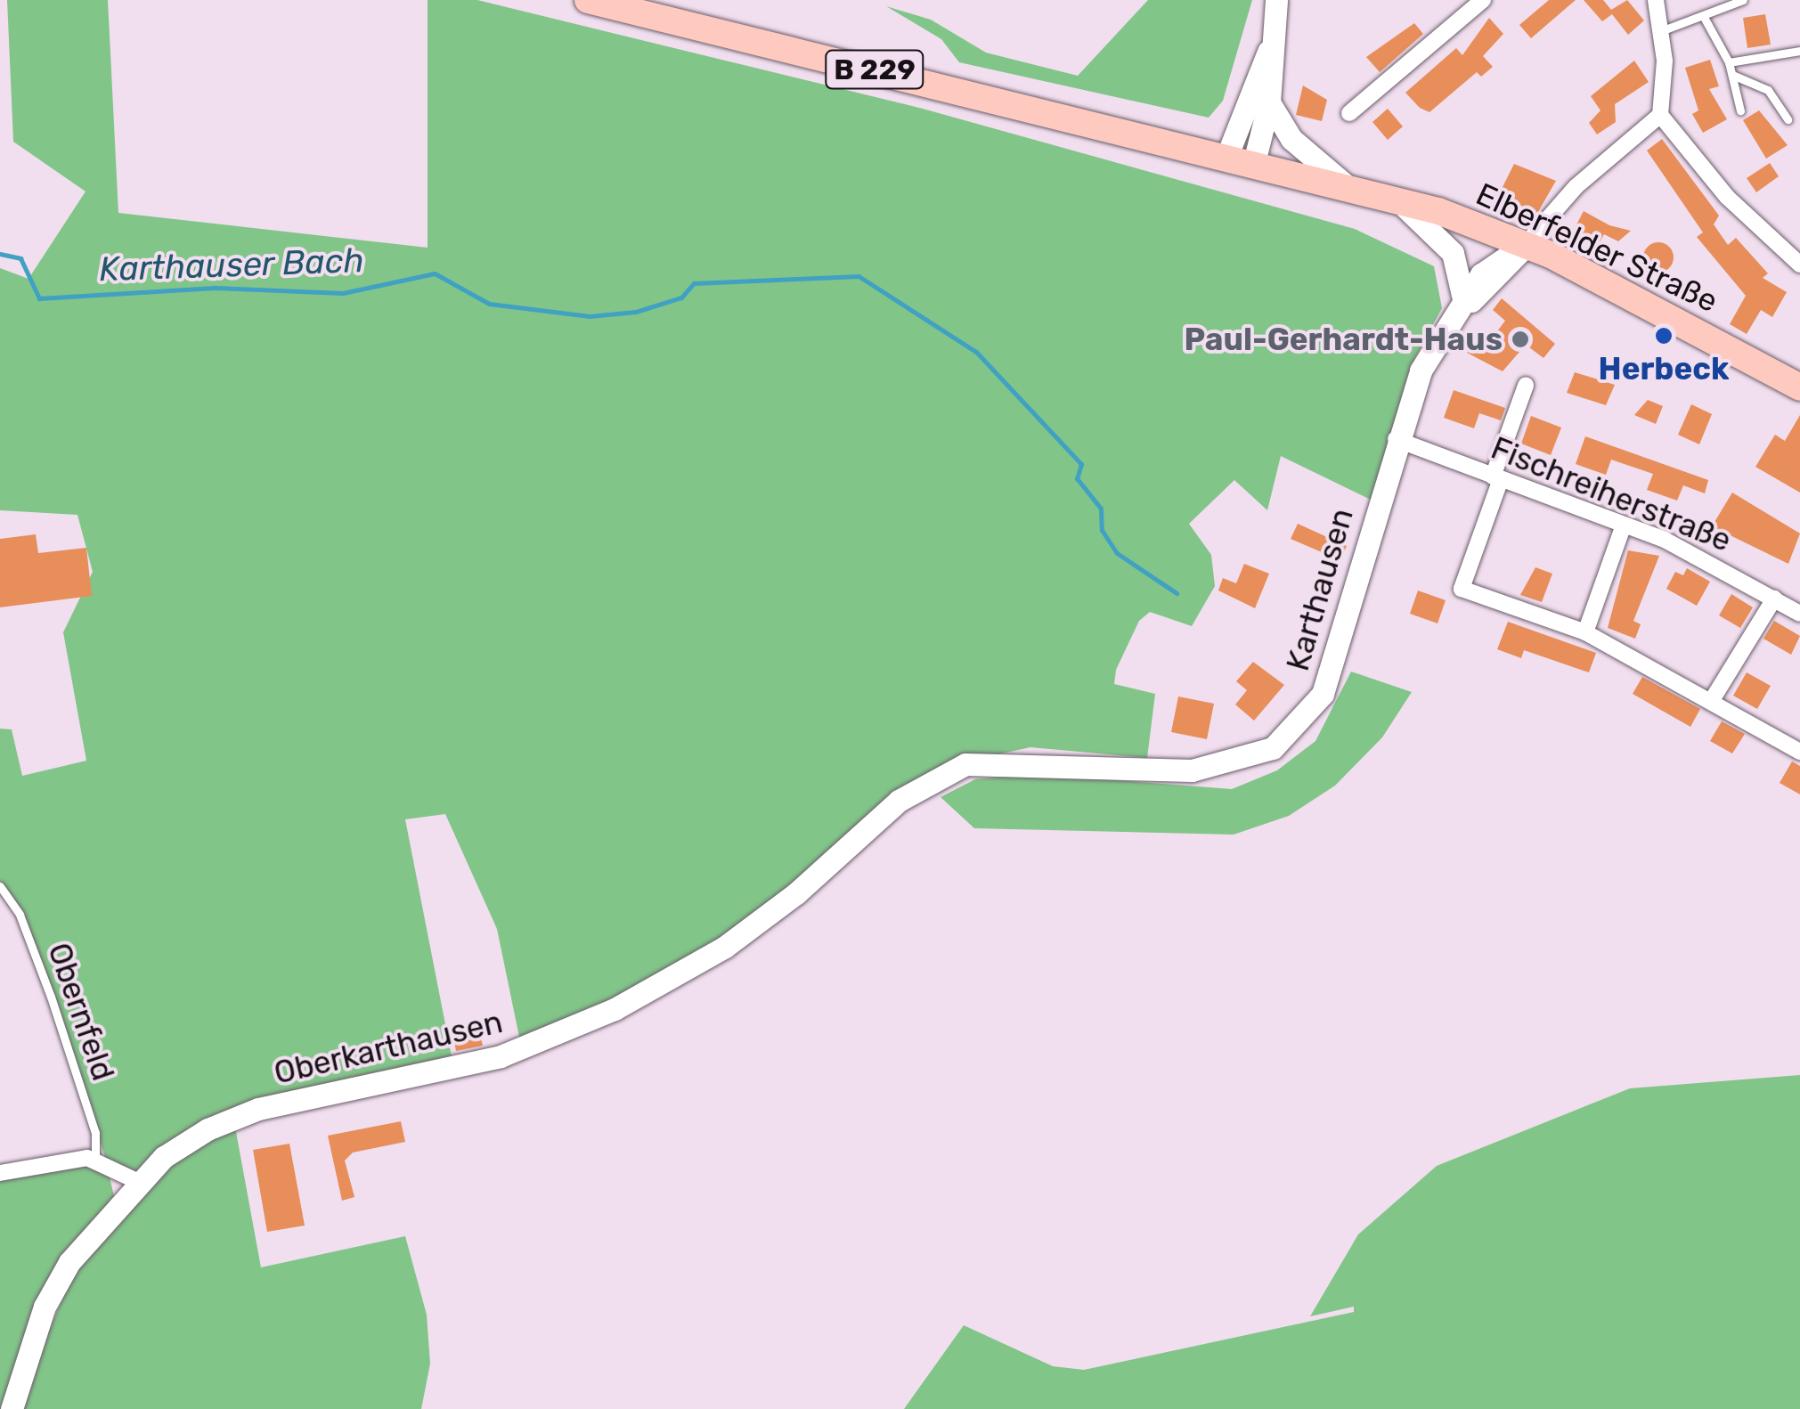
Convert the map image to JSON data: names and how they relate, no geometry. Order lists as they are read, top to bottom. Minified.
{"streets":{"main road":["B 229","Elberfelder Straße","Karthausen","Oberkarthausen"],"street":["Fischreiherstraße"],"lane":["Obernfeld"]},"crossings":[["B 229","Elberfelder Straße"],["Elberfelder Straße","Karthausen"],["Fischreiherstraße","Karthausen"],["Karthausen","Oberkarthausen"]],"water":["Karthauser Bach"],"places":["Herbeck","Paul-Gerhardt-Haus"]}
